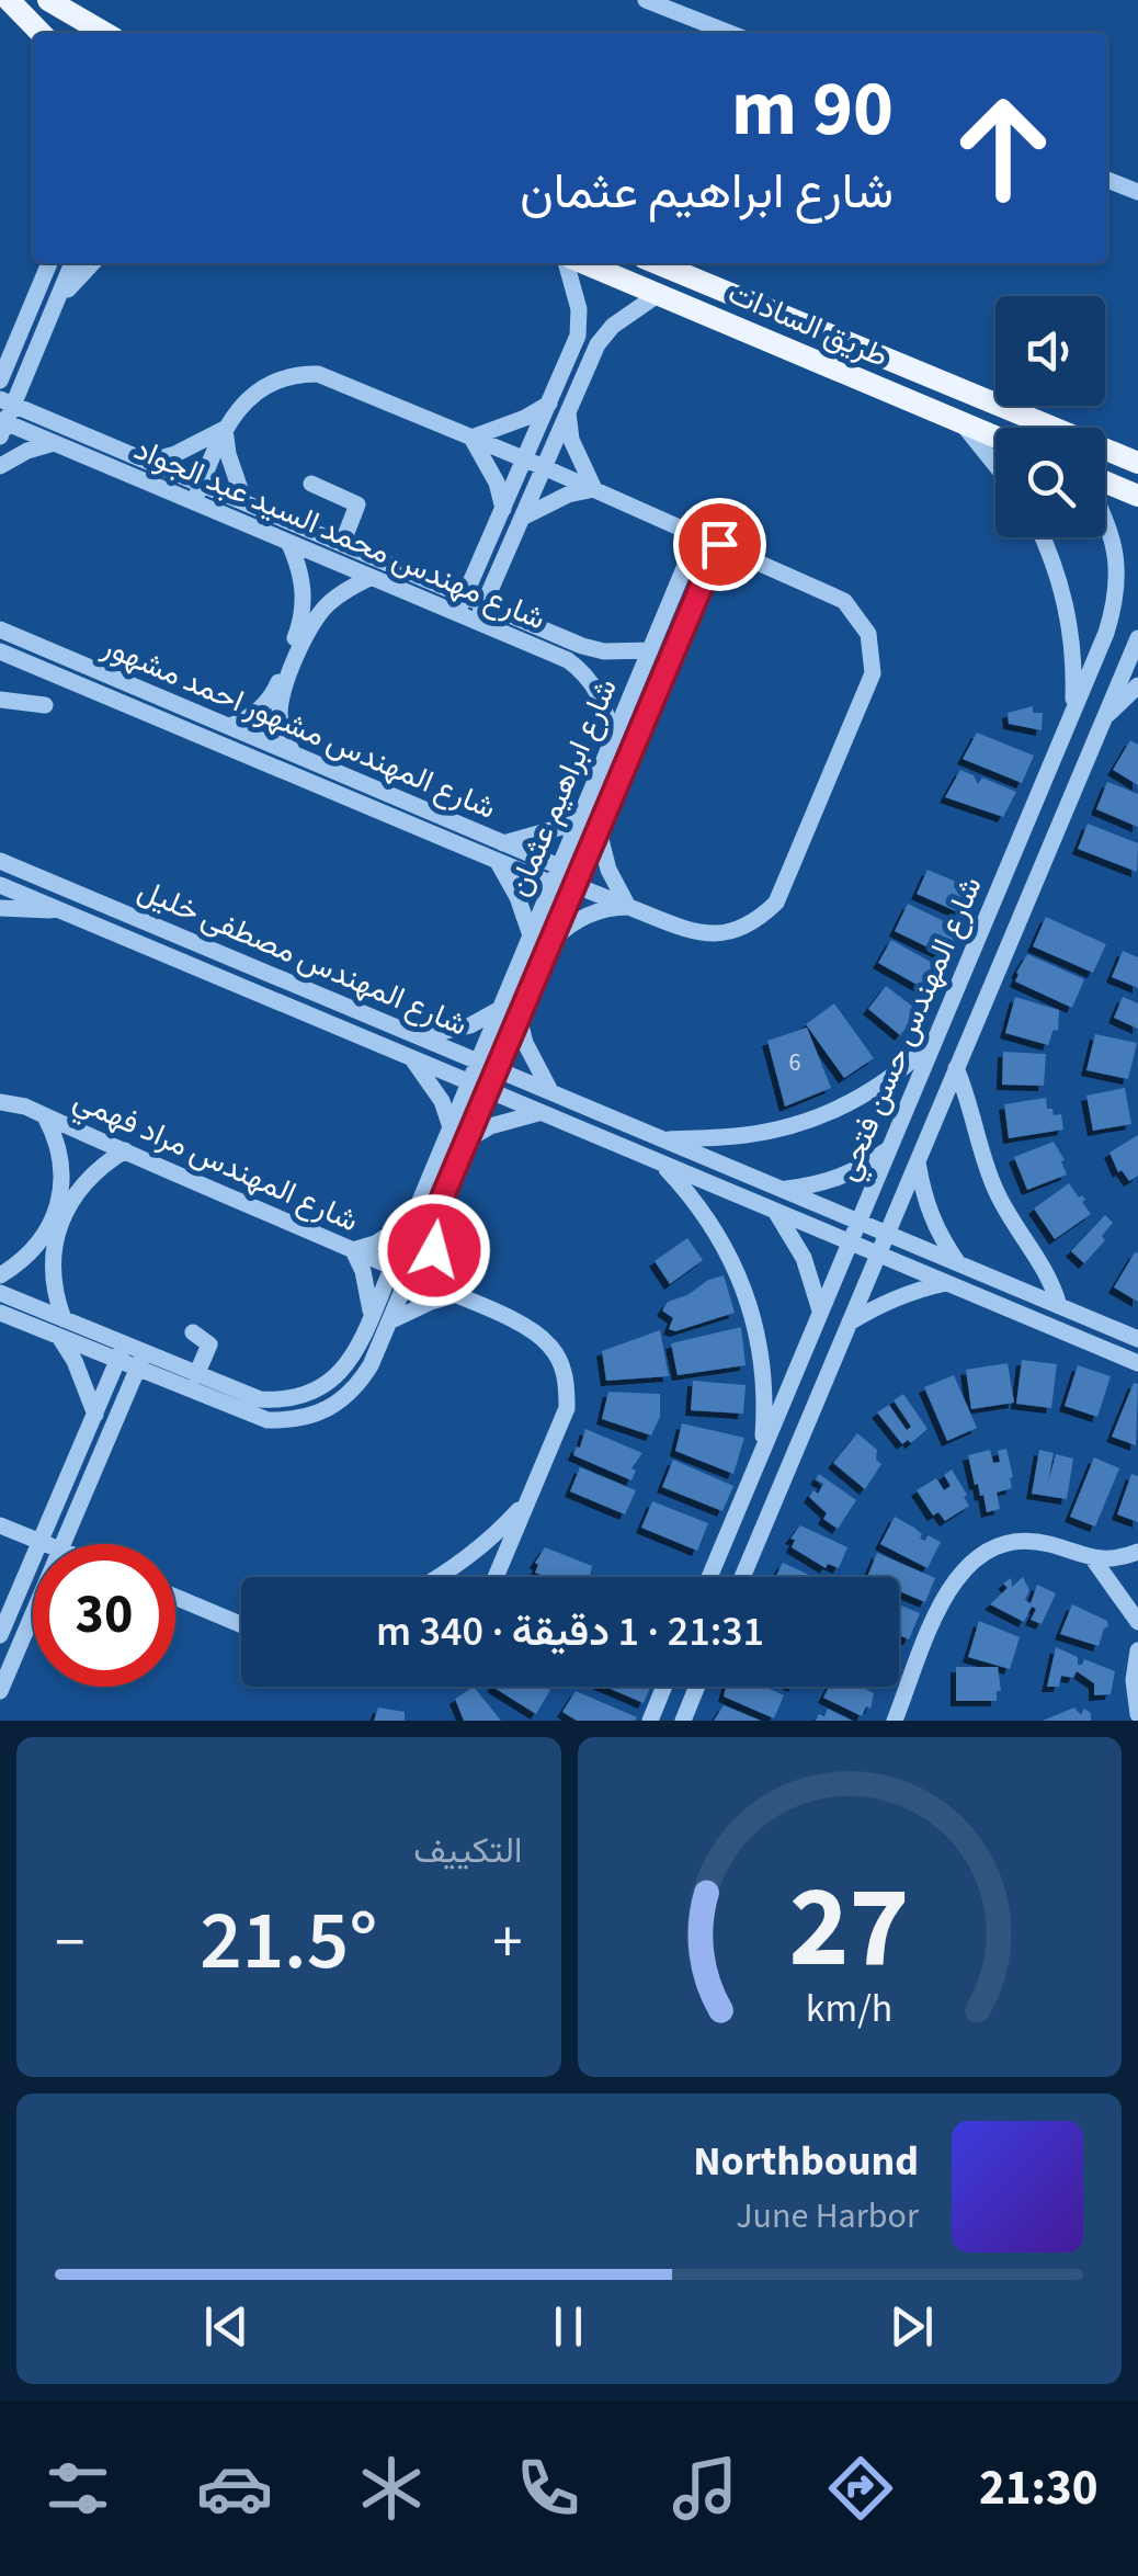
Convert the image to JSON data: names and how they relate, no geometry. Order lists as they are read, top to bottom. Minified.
{"streets":{"main road":["طريق السادات"],"street":["شارع مهندس محمد السيد عبد الجواد","شارع المهندس مشهور احمد مشهور","شارع ابراهيم عثمان","شارع المهندس مصطفى خليل","شارع المهندس حسن فتحي","شارع المهندس مراد فهمي"]},"crossings":[["شارع مهندس محمد السيد عبد الجواد","شارع المهندس مشهور احمد مشهور"],["شارع مهندس محمد السيد عبد الجواد","شارع ابراهيم عثمان"],["شارع المهندس مشهور احمد مشهور","شارع ابراهيم عثمان"],["شارع ابراهيم عثمان","شارع المهندس مصطفى خليل"],["شارع ابراهيم عثمان","شارع المهندس مراد فهمي"],["شارع المهندس مصطفى خليل","شارع المهندس حسن فتحي"]],"house_numbers":["6"],"page":{"turn":["90 m","شارع ابراهيم عثمان"],"limit":"30","trip":"21:31 · 1 دقيقة · 340 m","tile":"التكييف","heat":["−","21.5°","+"],"song":["Northbound","June Harbor"],"tabs":"21:30","gauge":["27","km/h"]}}
